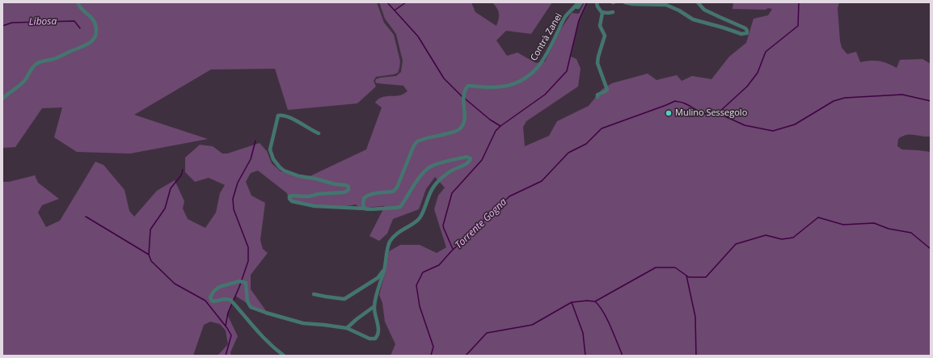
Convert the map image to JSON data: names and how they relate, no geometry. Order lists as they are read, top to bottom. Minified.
{"streets":{"street":["Contrà Zanei"]},"water":["Libosa","Torrente Gogna"],"places":["Mulino Sessegolo"]}
